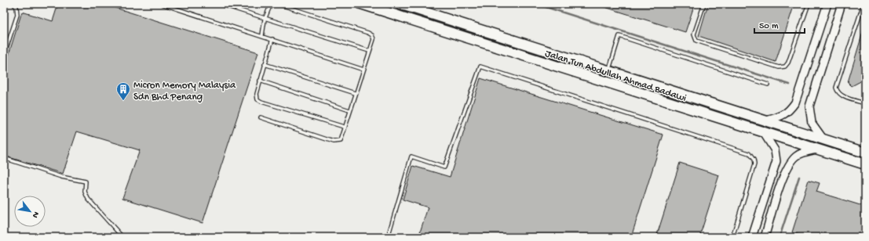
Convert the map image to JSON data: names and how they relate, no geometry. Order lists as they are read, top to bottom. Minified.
{"streets":{"main road":["Jalan Tun Abdullah Ahmad Badawi"]},"places":{"building":["Micron Memory Malaysia Sdn Bhd Penang"]},"scale_bar":"50 m","north":"bottom right"}
